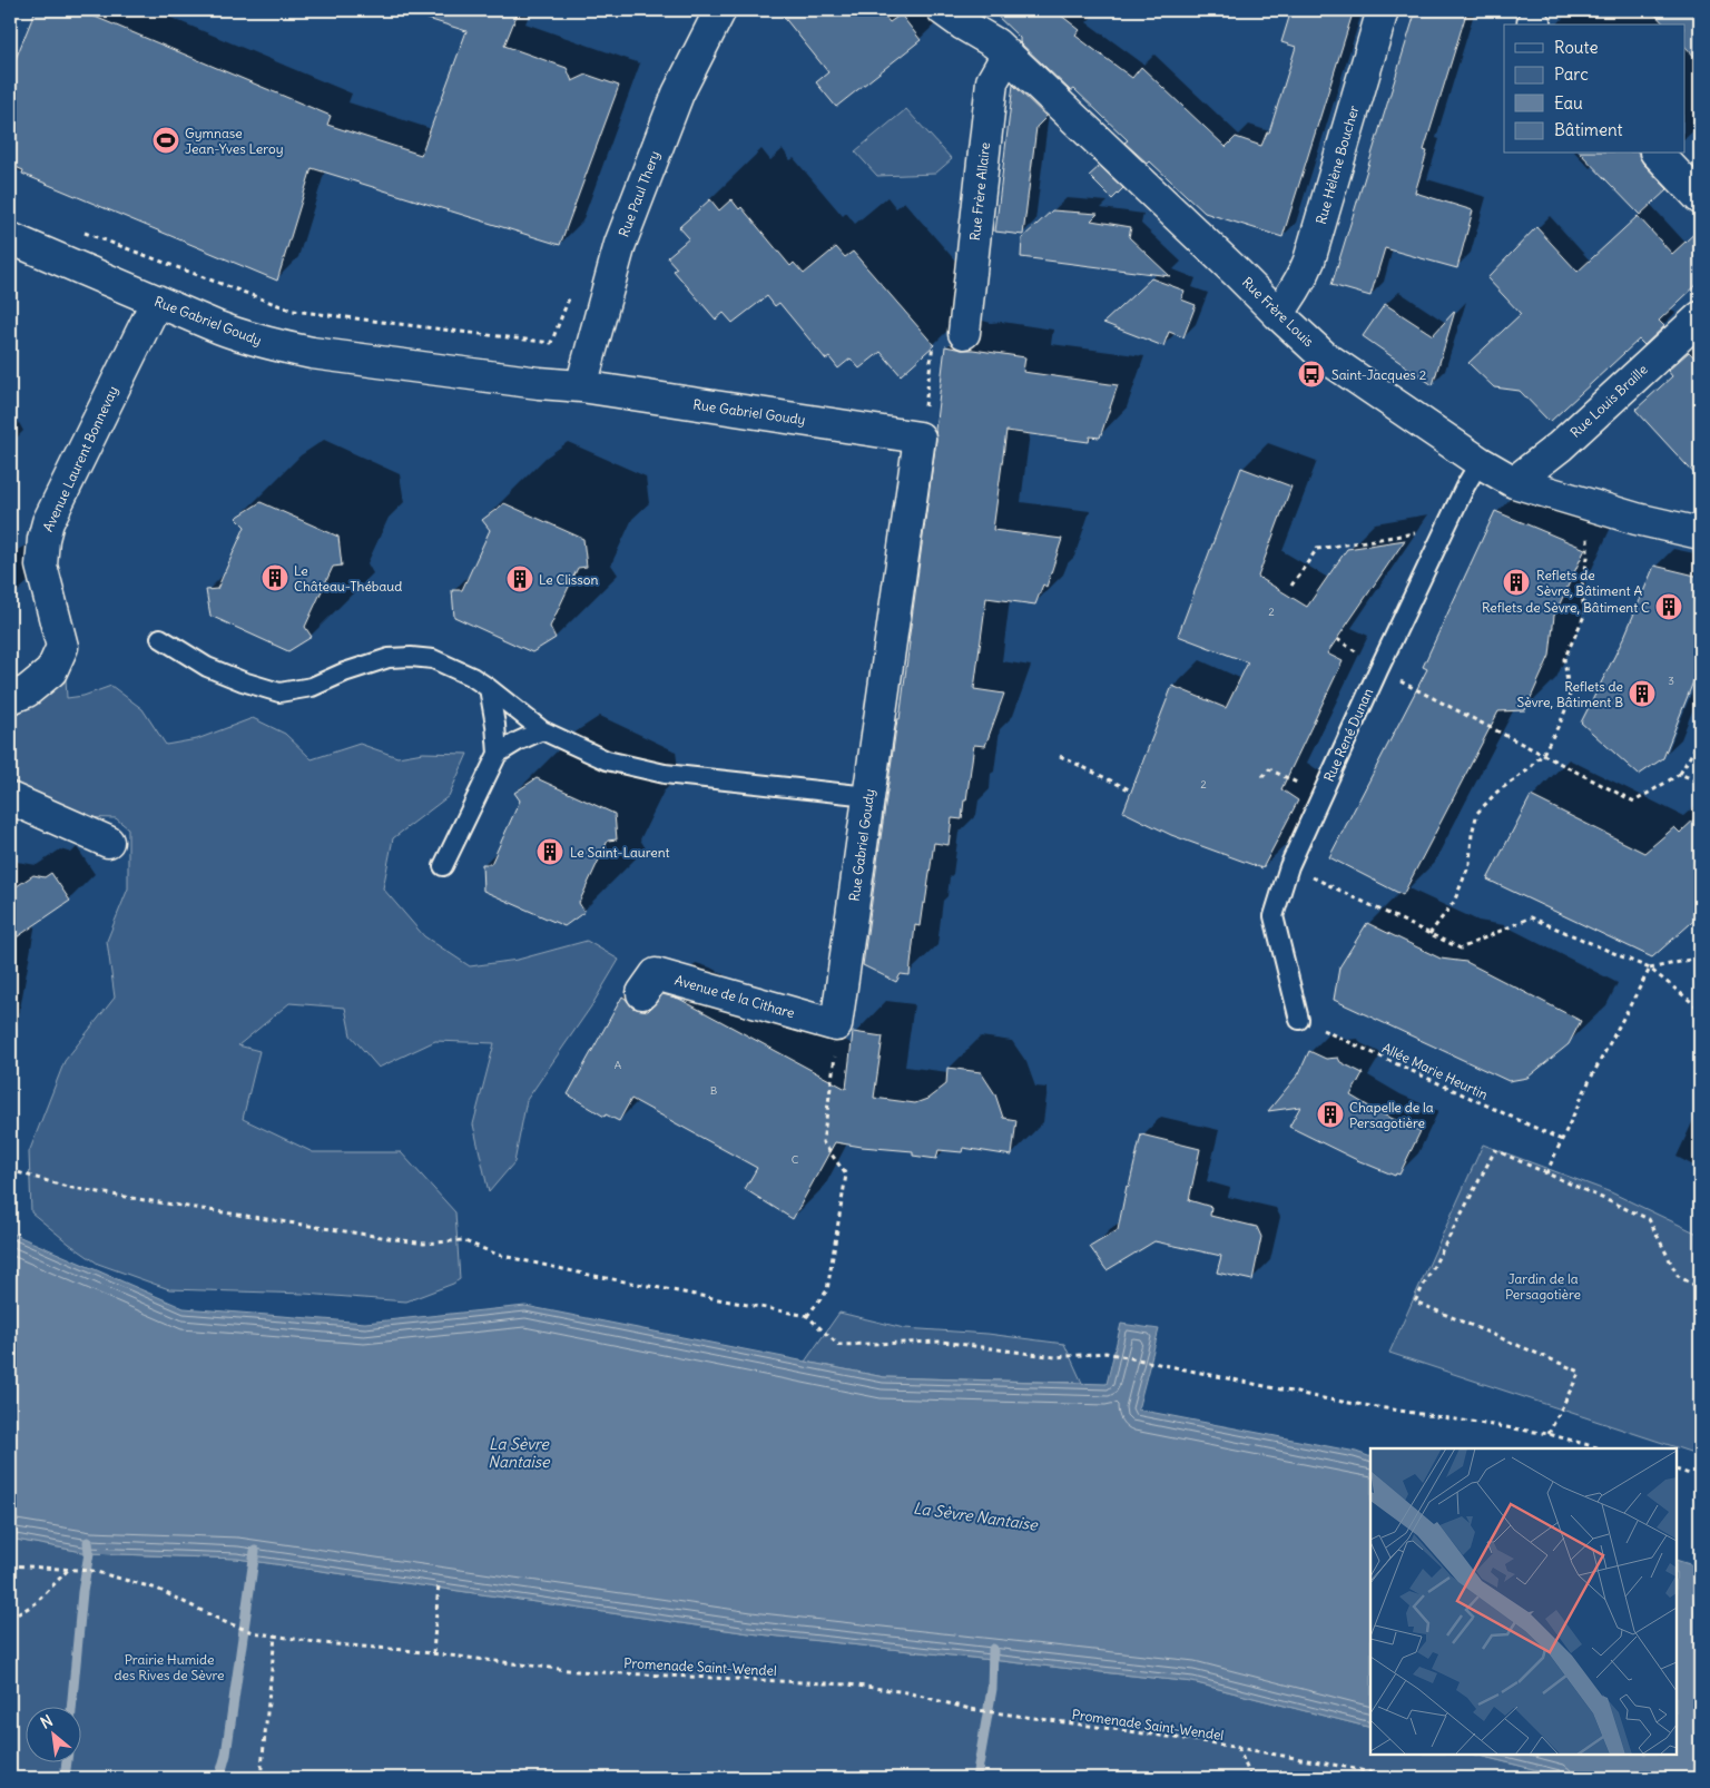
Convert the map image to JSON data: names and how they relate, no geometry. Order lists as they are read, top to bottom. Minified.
{"streets":{"street":["Rue Hélène Boucher","Rue Frère Allaire","Rue Paul Thery","Rue Frère Louis","Rue Gabriel Goudy","Rue Louis Braille","Avenue Laurent Bonnevay","Avenue de la Cithare"],"lane":["Rue René Dunan"],"path":["Allée Marie Heurtin","Promenade Saint-Wendel"]},"crossings":[["Rue Hélène Boucher","Rue Frère Louis"],["Rue Frère Allaire","Rue Frère Louis"],["Rue Paul Thery","Rue Gabriel Goudy"],["Rue Frère Louis","Rue Louis Braille"],["Rue Frère Louis","Rue René Dunan"],["Rue Gabriel Goudy","Avenue Laurent Bonnevay"],["Rue Gabriel Goudy","Avenue de la Cithare"],["Rue René Dunan","Allée Marie Heurtin"]],"water":["La Sèvre Nantaise"],"parks":["Jardin de la Persagotière","Prairie Humide des Rives de Sèvre"],"places":{"sports":["Gymnase Jean-Yves Leroy"],"bus stop":["Saint-Jacques 2"],"building":["Le Château-Thébaud","Le Clisson","Reflets de Sèvre, Bâtiment A","Reflets de Sèvre, Bâtiment C","Reflets de Sèvre, Bâtiment B","Le Saint-Laurent","Chapelle de la Persagotière"]},"house_numbers":["2","3","2","A","B","C"],"legend":["Route","Parc","Eau","Bâtiment"],"north":"top left"}
